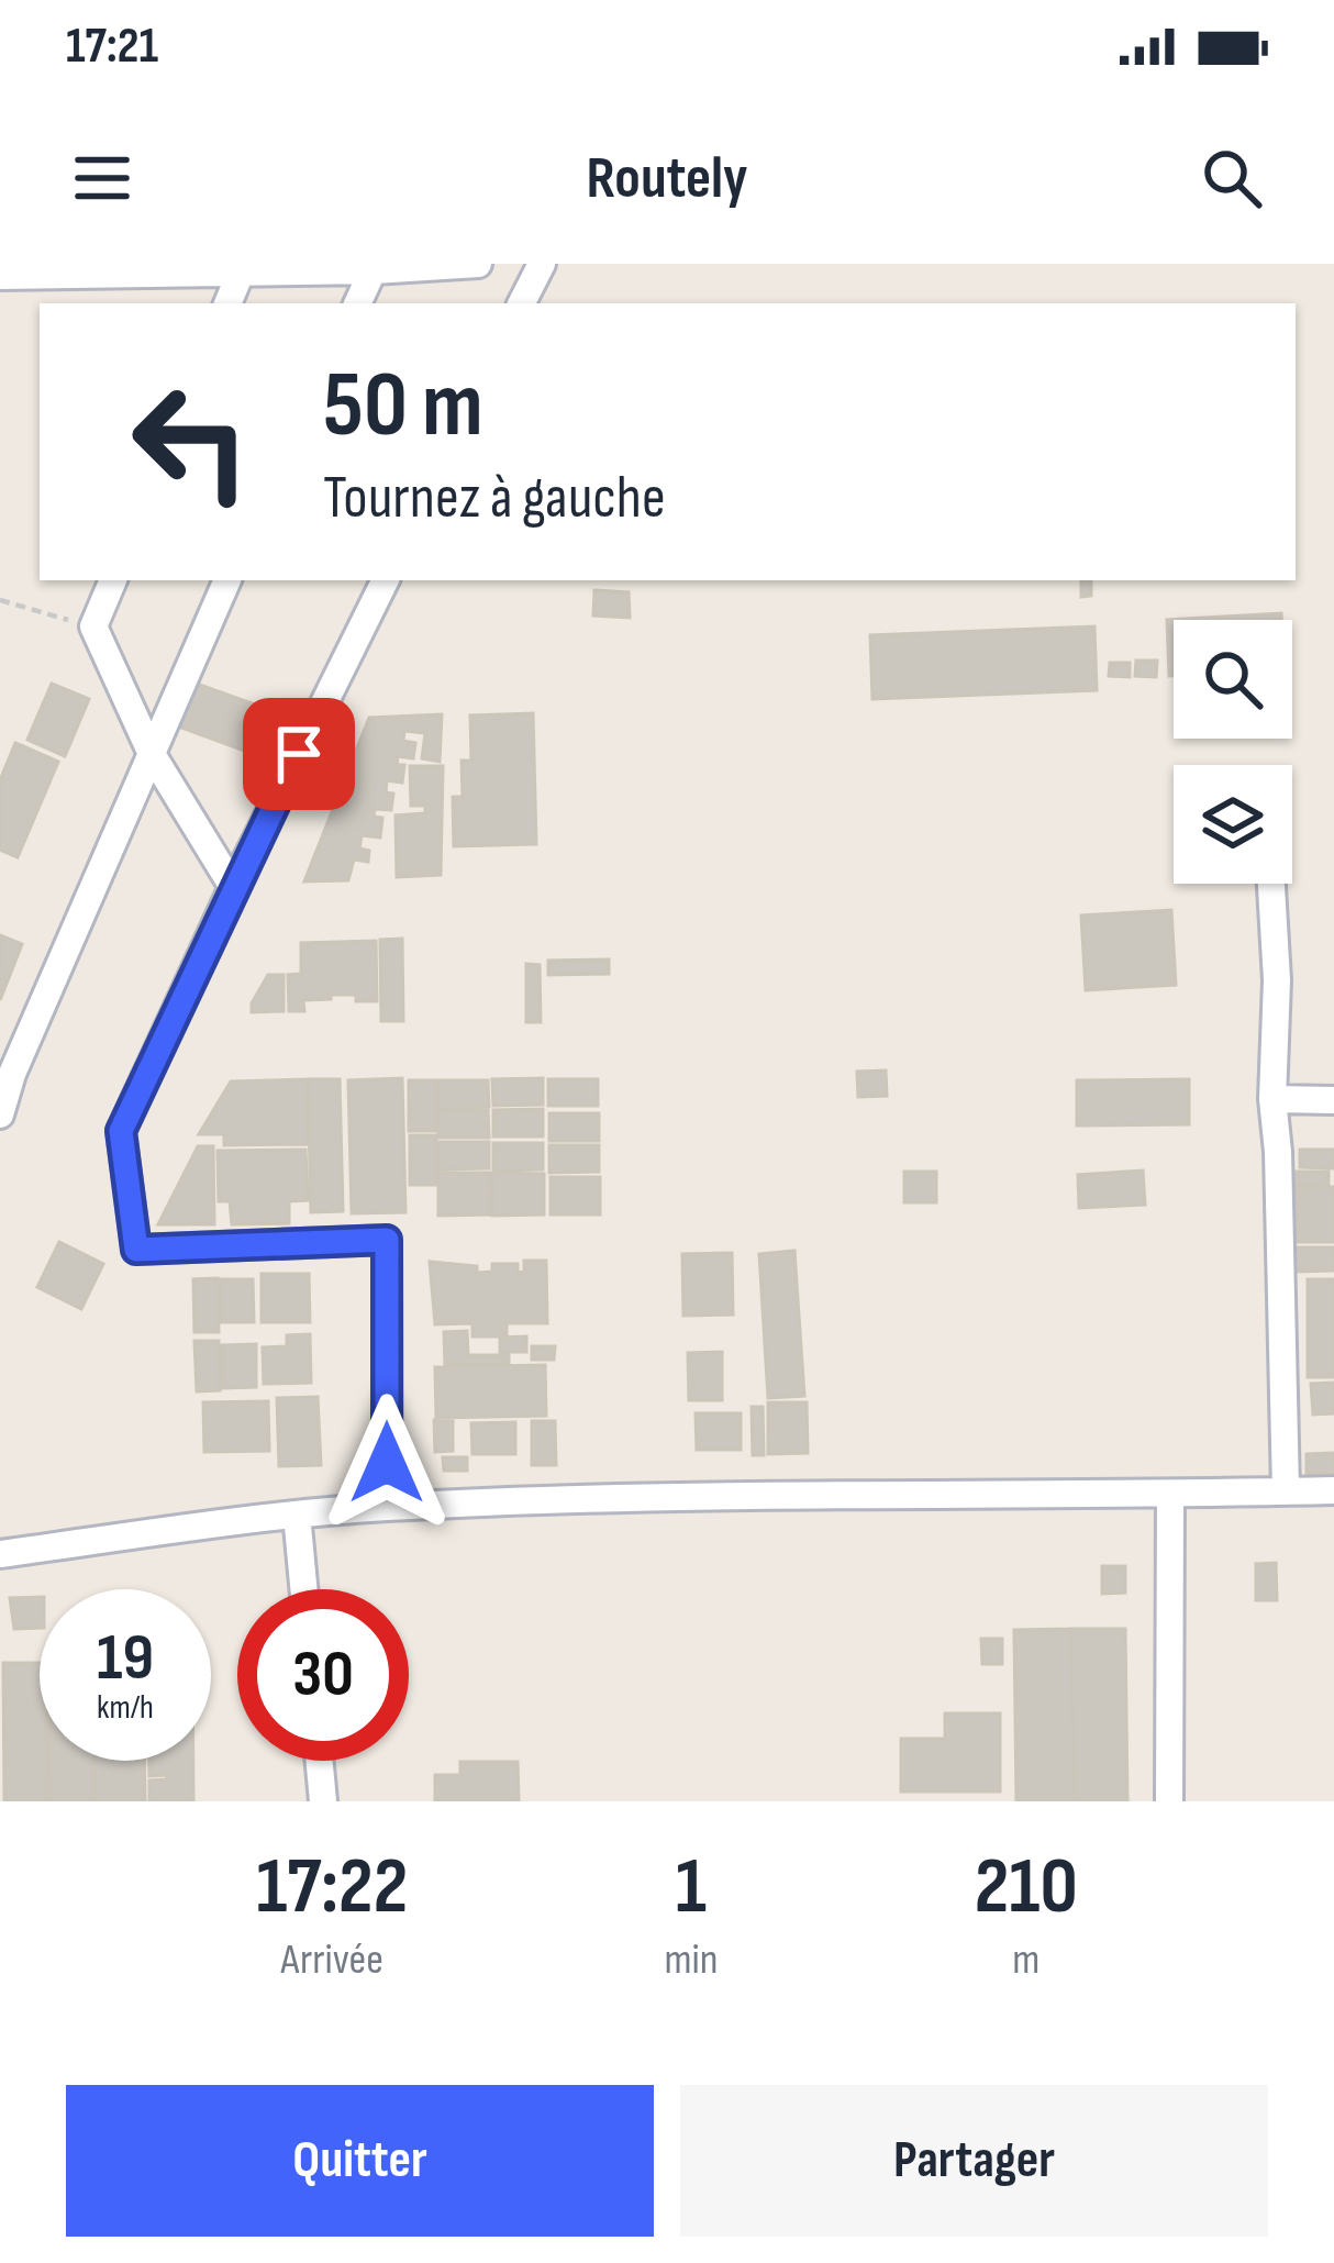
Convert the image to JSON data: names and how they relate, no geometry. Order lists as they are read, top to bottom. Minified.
{"page":{"status":"17:21","header":"Routely","turn":["50 m","Tournez à gauche"],"speed":"19 km/h","limit":"30","eta":["17:22","Arrivée","1","min","210","m"],"buttons":["Quitter","Partager"]}}
